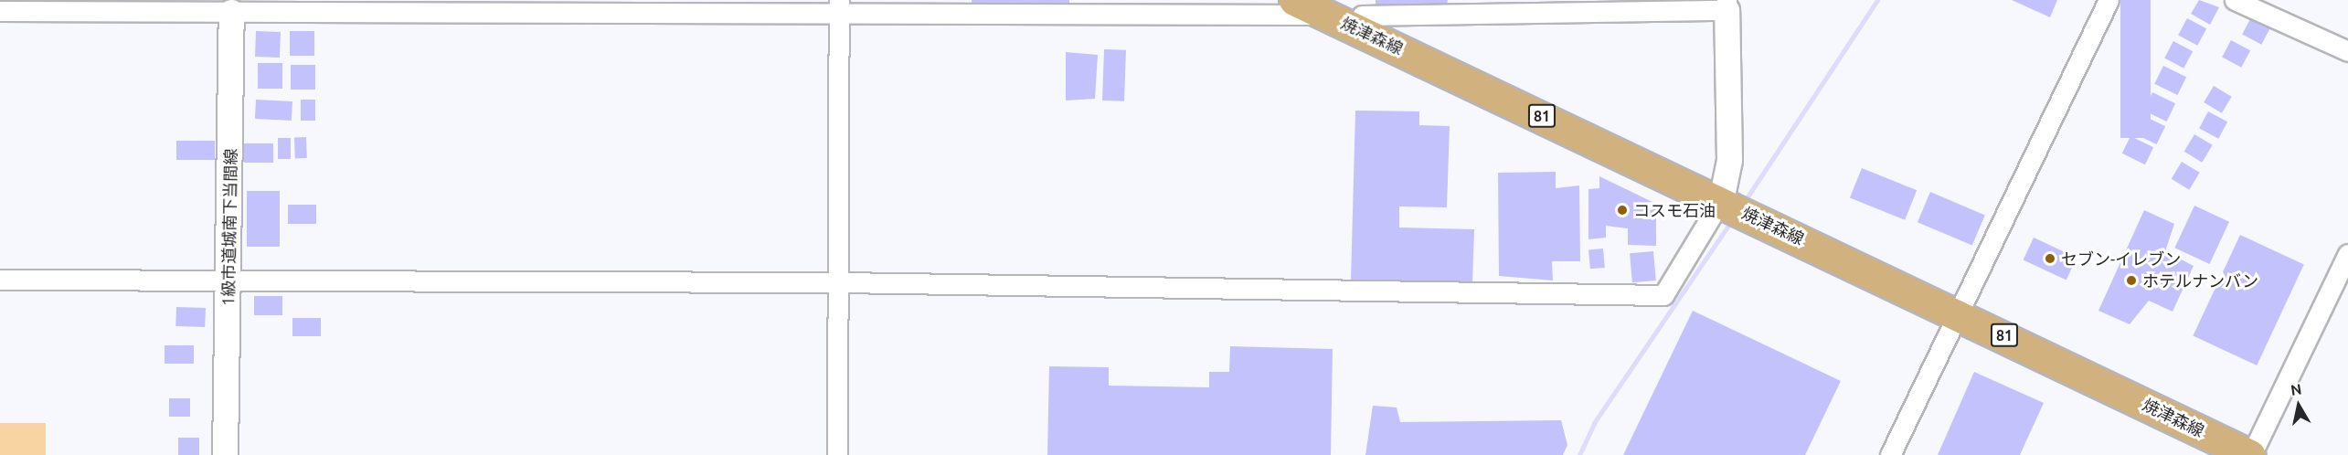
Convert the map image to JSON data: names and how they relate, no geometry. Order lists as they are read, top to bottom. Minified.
{"streets":{"main road":["焼津森線","81"],"street":["1級市道城南下当間線"]},"places":["コスモ石油","セブン-イレブン","ホテルナンバン"],"north":"top"}
